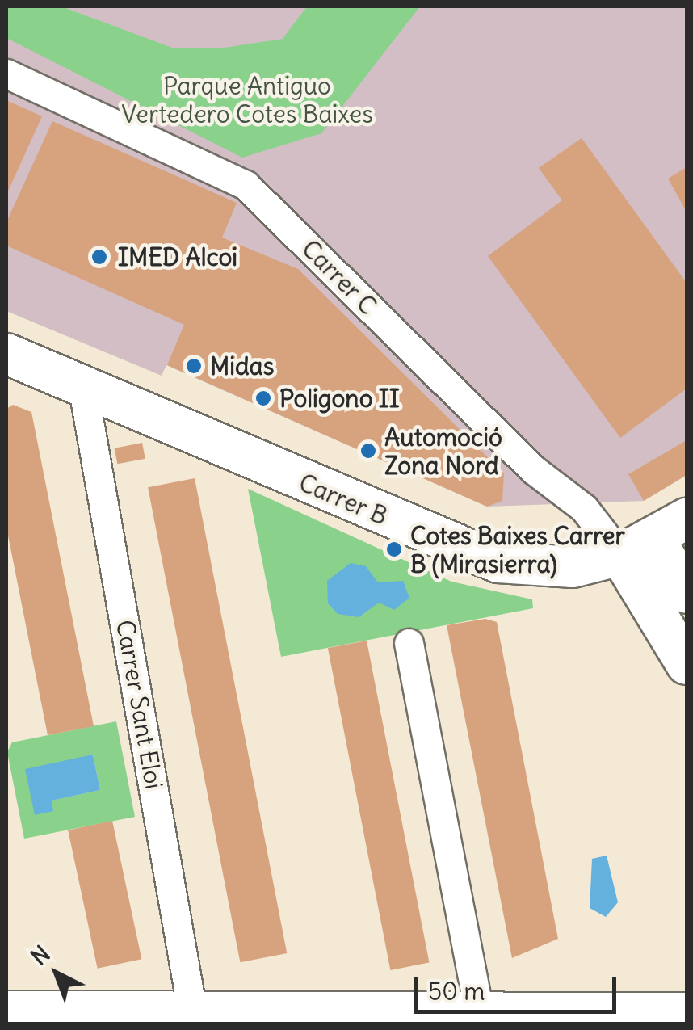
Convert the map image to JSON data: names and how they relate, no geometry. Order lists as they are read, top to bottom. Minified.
{"streets":{"street":["Carrer C","Carrer B","Carrer Sant Eloi"]},"crossings":[["Carrer C","Carrer B"],["Carrer B","Carrer Sant Eloi"]],"parks":["Parque Antiguo Vertedero Cotes Baixes"],"places":["IMED Alcoi","Midas","Poligono II","Automoció Zona Nord","Cotes Baixes Carrer B (Mirasierra)"],"scale_bar":"50 m","north":"top left"}
